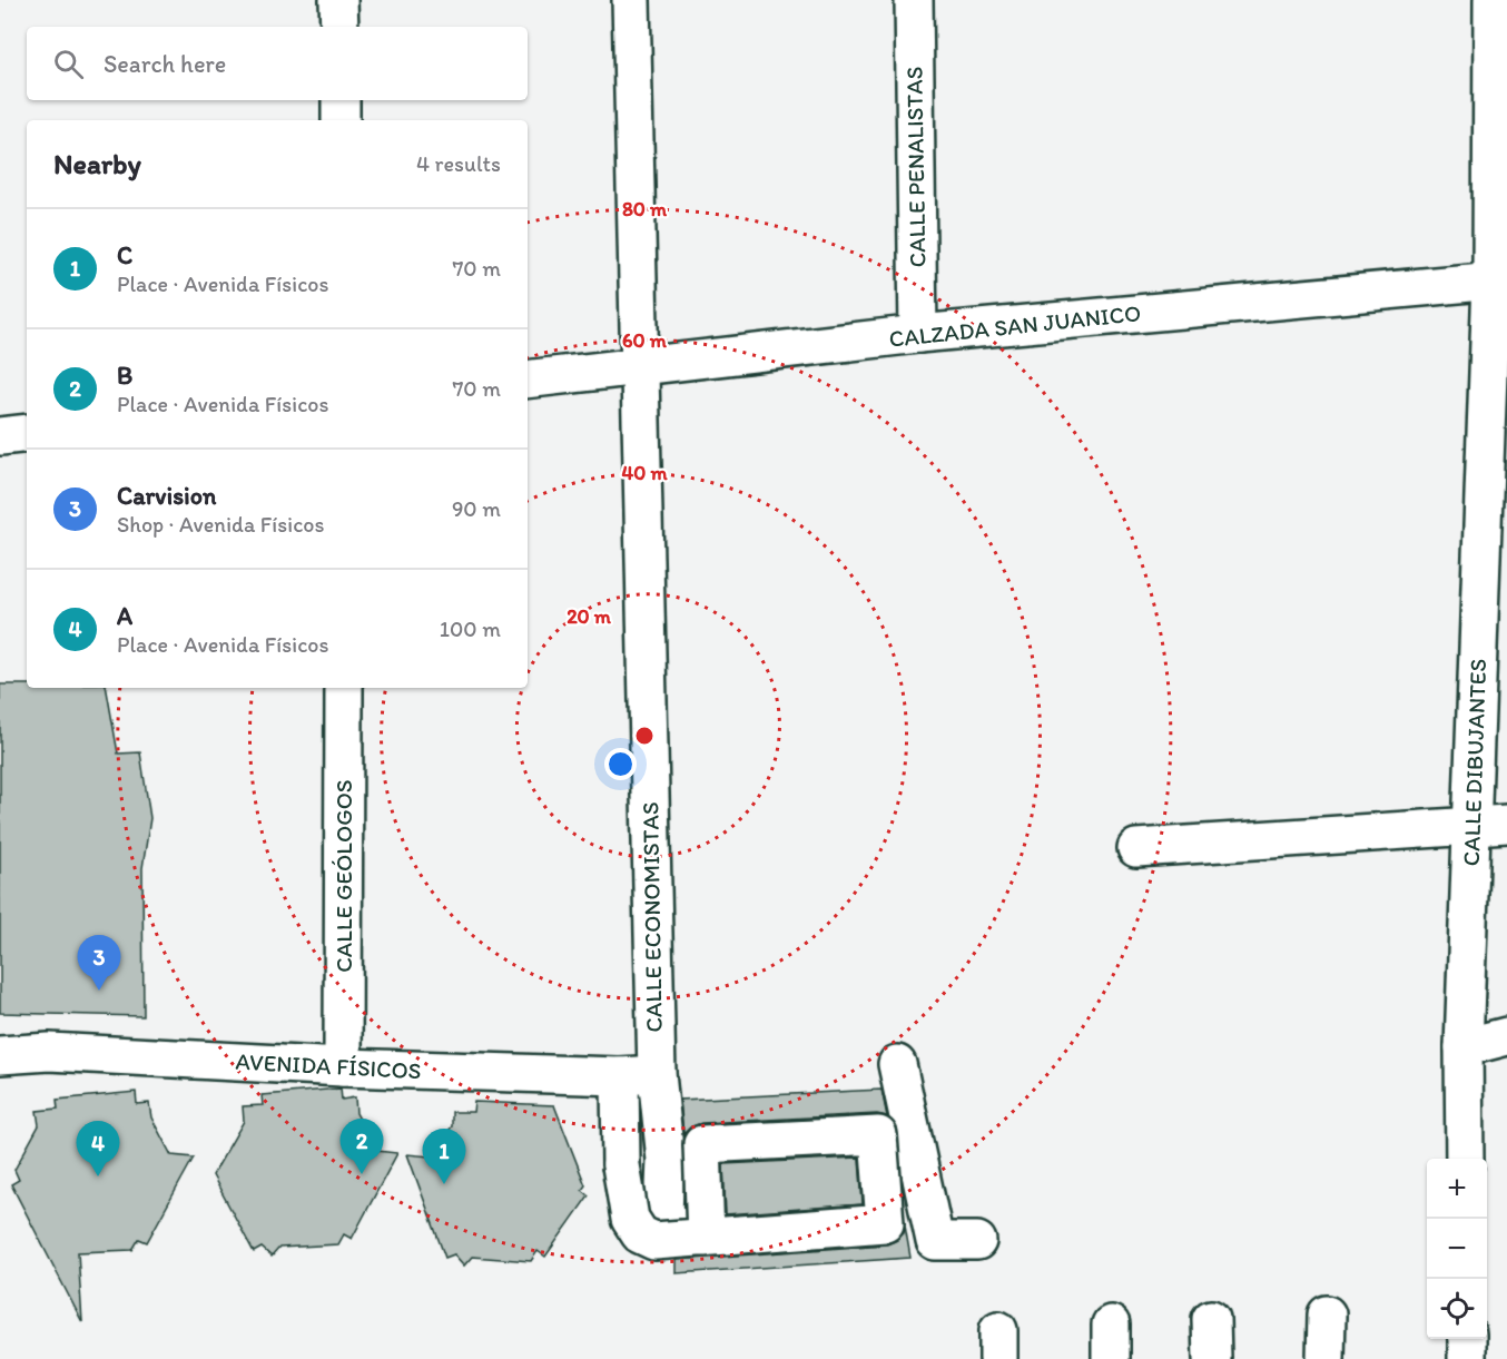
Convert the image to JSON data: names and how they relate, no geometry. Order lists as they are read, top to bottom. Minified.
{"streets":{"street":["CALLE PENALISTAS","CALZADA SAN JUANICO","CALLE DIBUJANTES","CALLE GEÓLOGOS","CALLE ECONOMISTAS","AVENIDA FÍSICOS"]},"crossings":[["CALLE PENALISTAS","CALZADA SAN JUANICO"],["CALZADA SAN JUANICO","CALLE DIBUJANTES"],["CALZADA SAN JUANICO","CALLE ECONOMISTAS"],["CALLE GEÓLOGOS","AVENIDA FÍSICOS"],["CALLE ECONOMISTAS","AVENIDA FÍSICOS"]],"page":{"search":"Search here","heading":["Nearby","4 results"],"list":[{"mark":"1","name":"C","note":"Place · Avenida Físicos","value":"70 m"},{"mark":"2","name":"B","note":"Place · Avenida Físicos","value":"70 m"},{"mark":"3","name":"Carvision","note":"Shop · Avenida Físicos","value":"90 m"},{"mark":"4","name":"A","note":"Place · Avenida Físicos","value":"100 m"}],"pins":["3","2","4","1"],"map_buttons":["+","−"]},"rings":["80 m","60 m","40 m","20 m"]}
